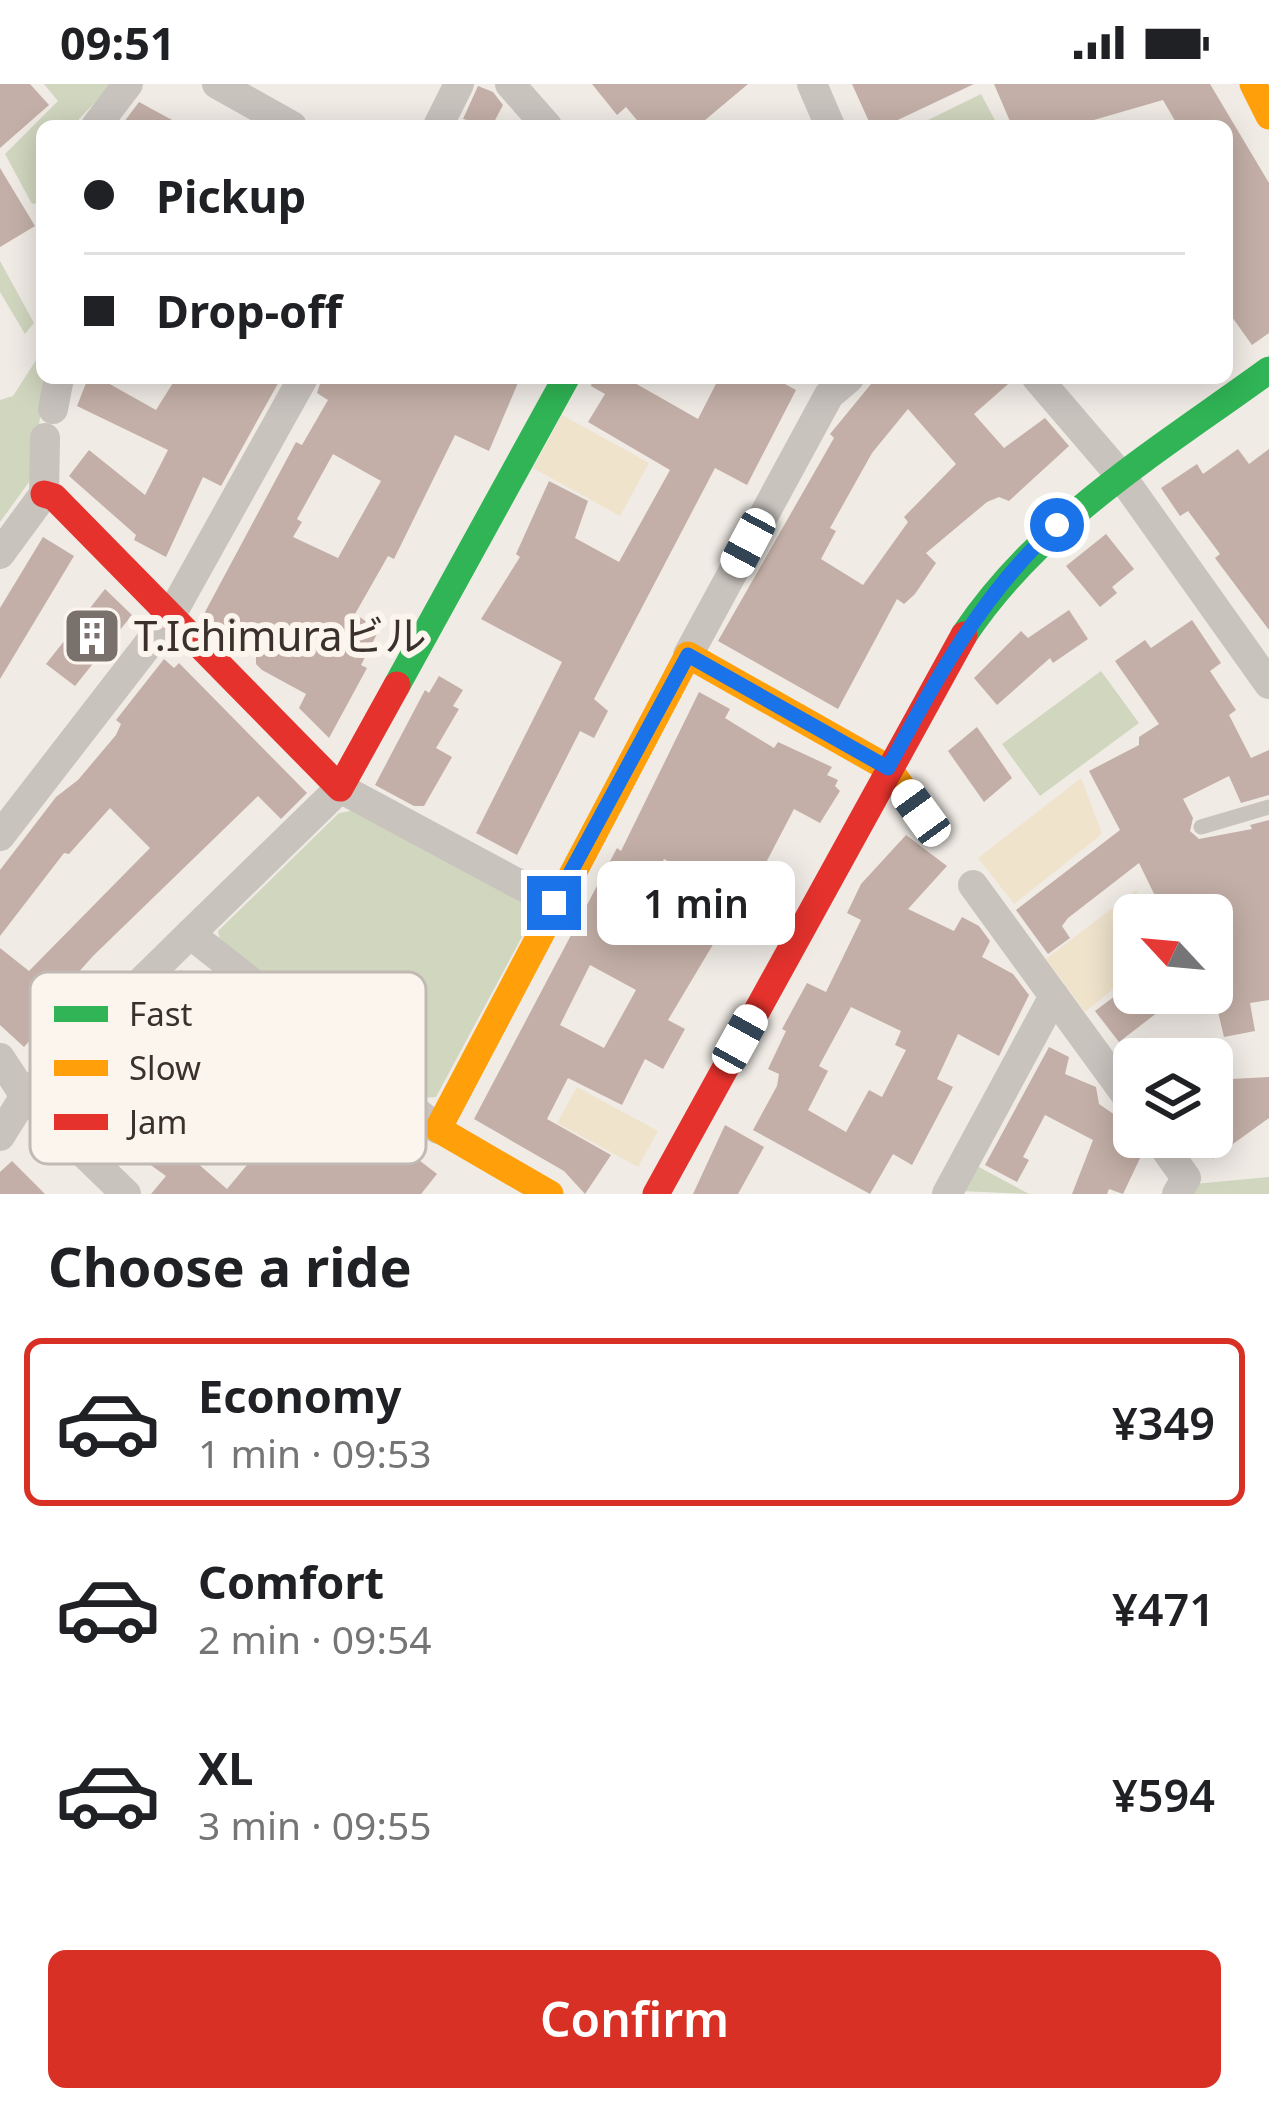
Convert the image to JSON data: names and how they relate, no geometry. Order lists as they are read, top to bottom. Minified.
{"places":{"building":["T.Ichimuraビル"]},"legend":["Fast","Slow","Jam"],"north":"top left","page":{"status":"09:51","banner":["Pickup","Drop-off"],"bubble":"1 min","heading":"Choose a ride","list":[{"name":"Economy","note":"1 min · 09:53","value":"¥349"},{"name":"Comfort","note":"2 min · 09:54","value":"¥471"},{"name":"XL","note":"3 min · 09:55","value":"¥594"}],"buttons":"Confirm"}}
